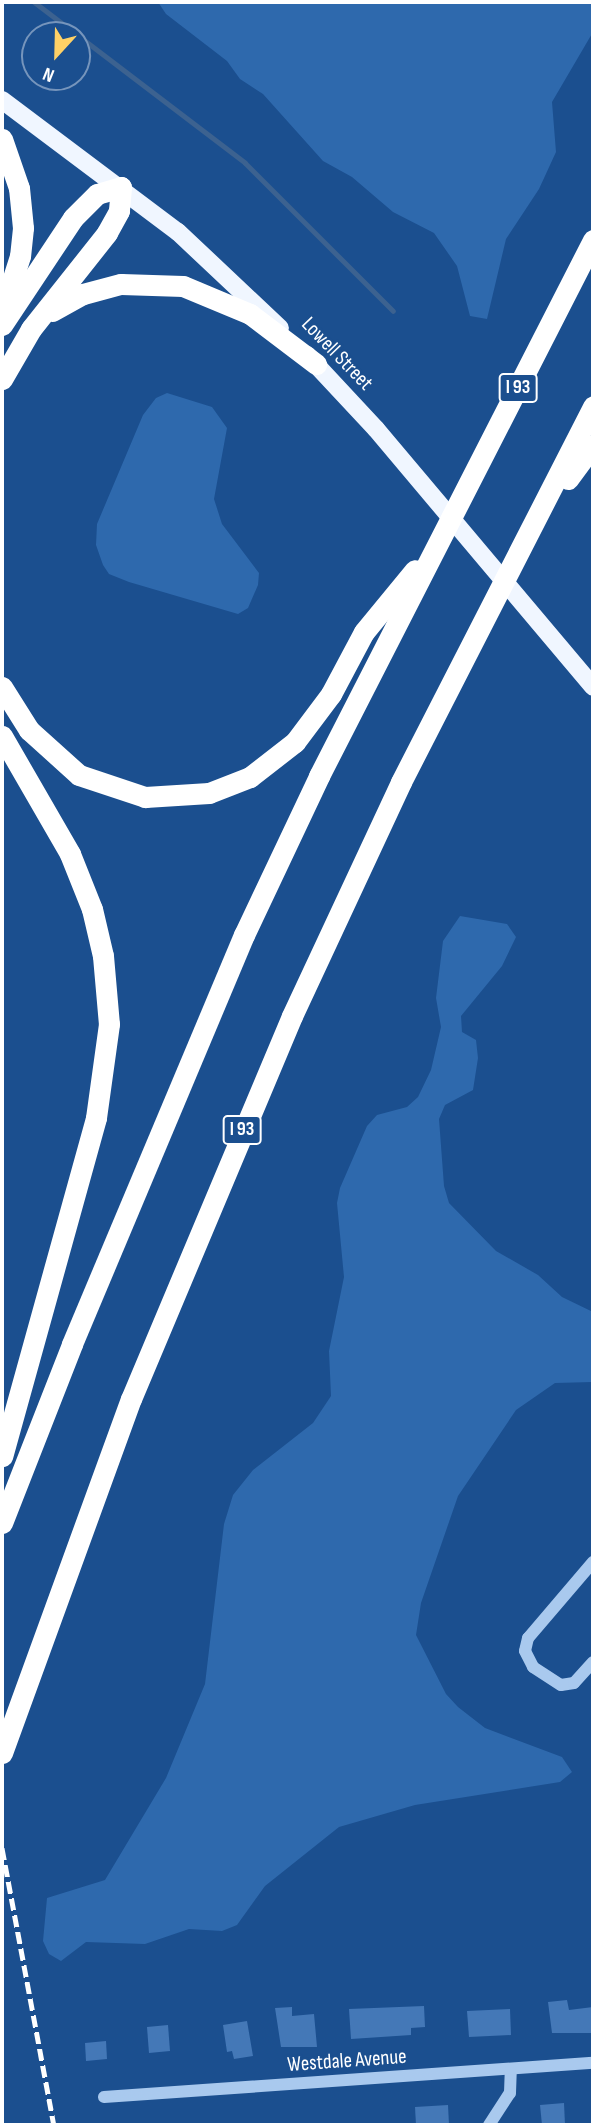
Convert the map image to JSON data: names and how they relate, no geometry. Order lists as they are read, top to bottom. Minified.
{"streets":{"highway":["I 93"],"main road":["Lowell Street"],"street":["Westdale Avenue"]},"north":"bottom"}
